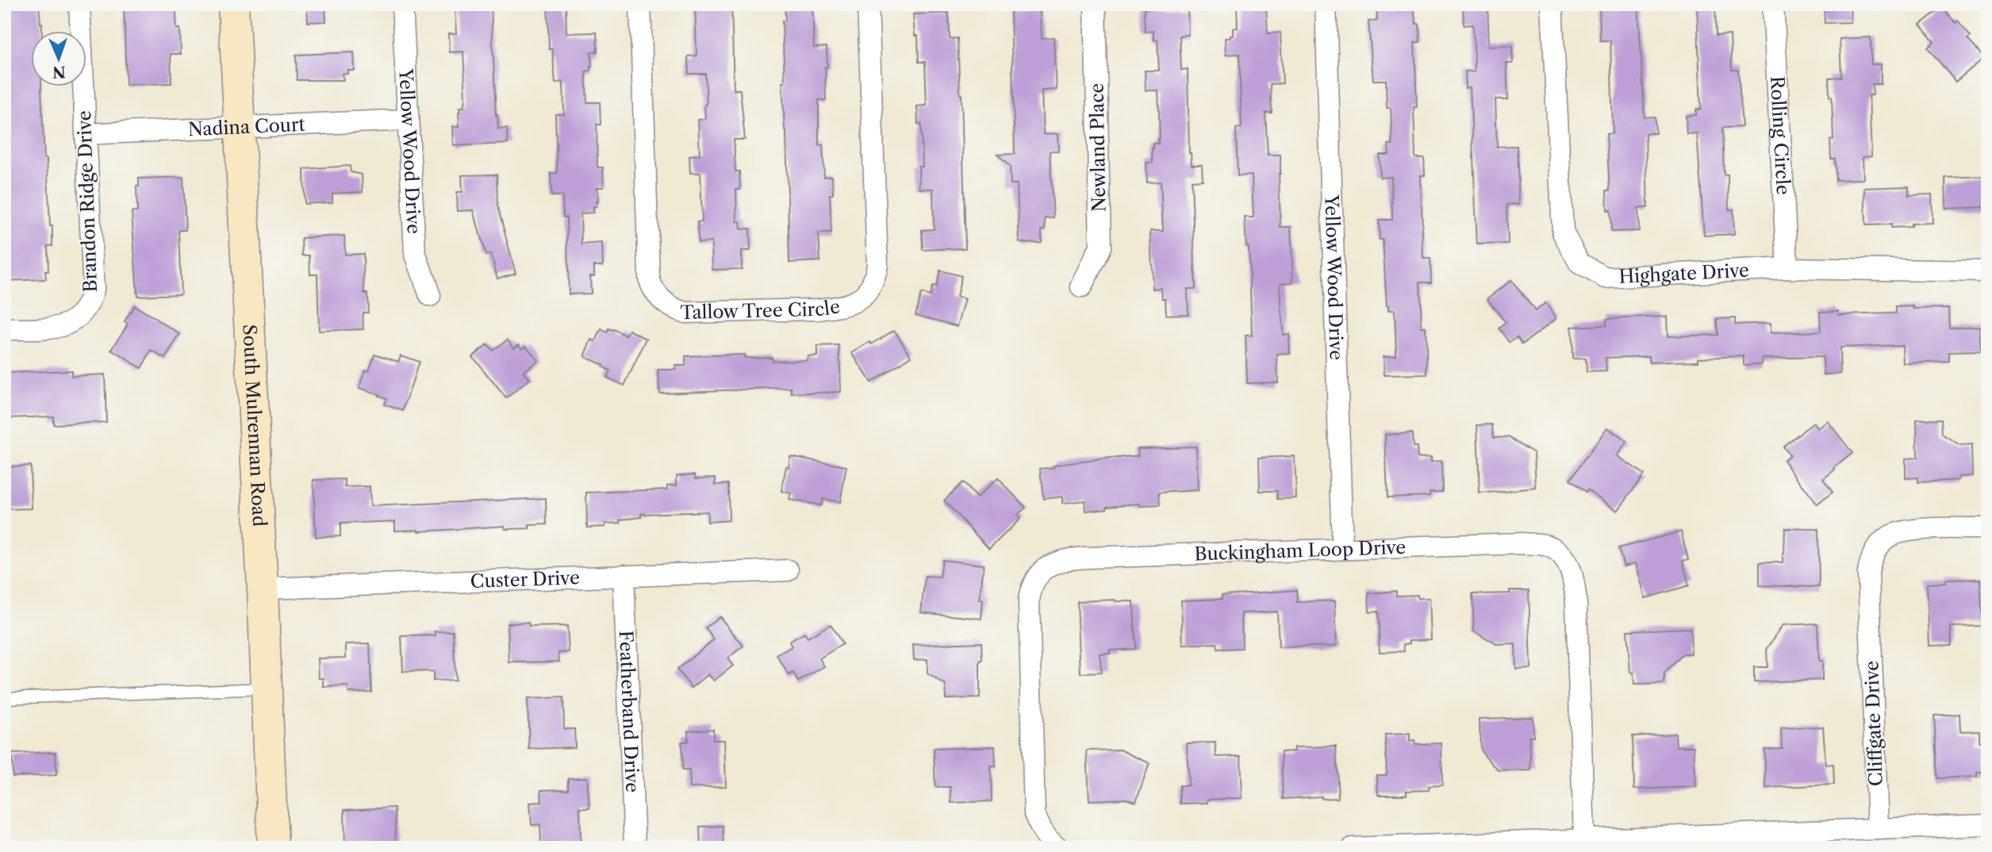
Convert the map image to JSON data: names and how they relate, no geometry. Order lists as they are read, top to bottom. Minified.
{"streets":{"street":["Nadina Court","Rolling Circle","Newland Place","Yellow Wood Drive","Brandon Ridge Drive","Highgate Drive","Tallow Tree Circle","South Mulrennan Road","Buckingham Loop Drive","Custer Drive","Featherband Drive","Cliffgate Drive"]},"crossings":[["Nadina Court","Yellow Wood Drive"],["Nadina Court","Brandon Ridge Drive"],["Nadina Court","South Mulrennan Road"],["Rolling Circle","Highgate Drive"],["Yellow Wood Drive","Buckingham Loop Drive"],["South Mulrennan Road","Custer Drive"],["Custer Drive","Featherband Drive"]],"north":"bottom"}
